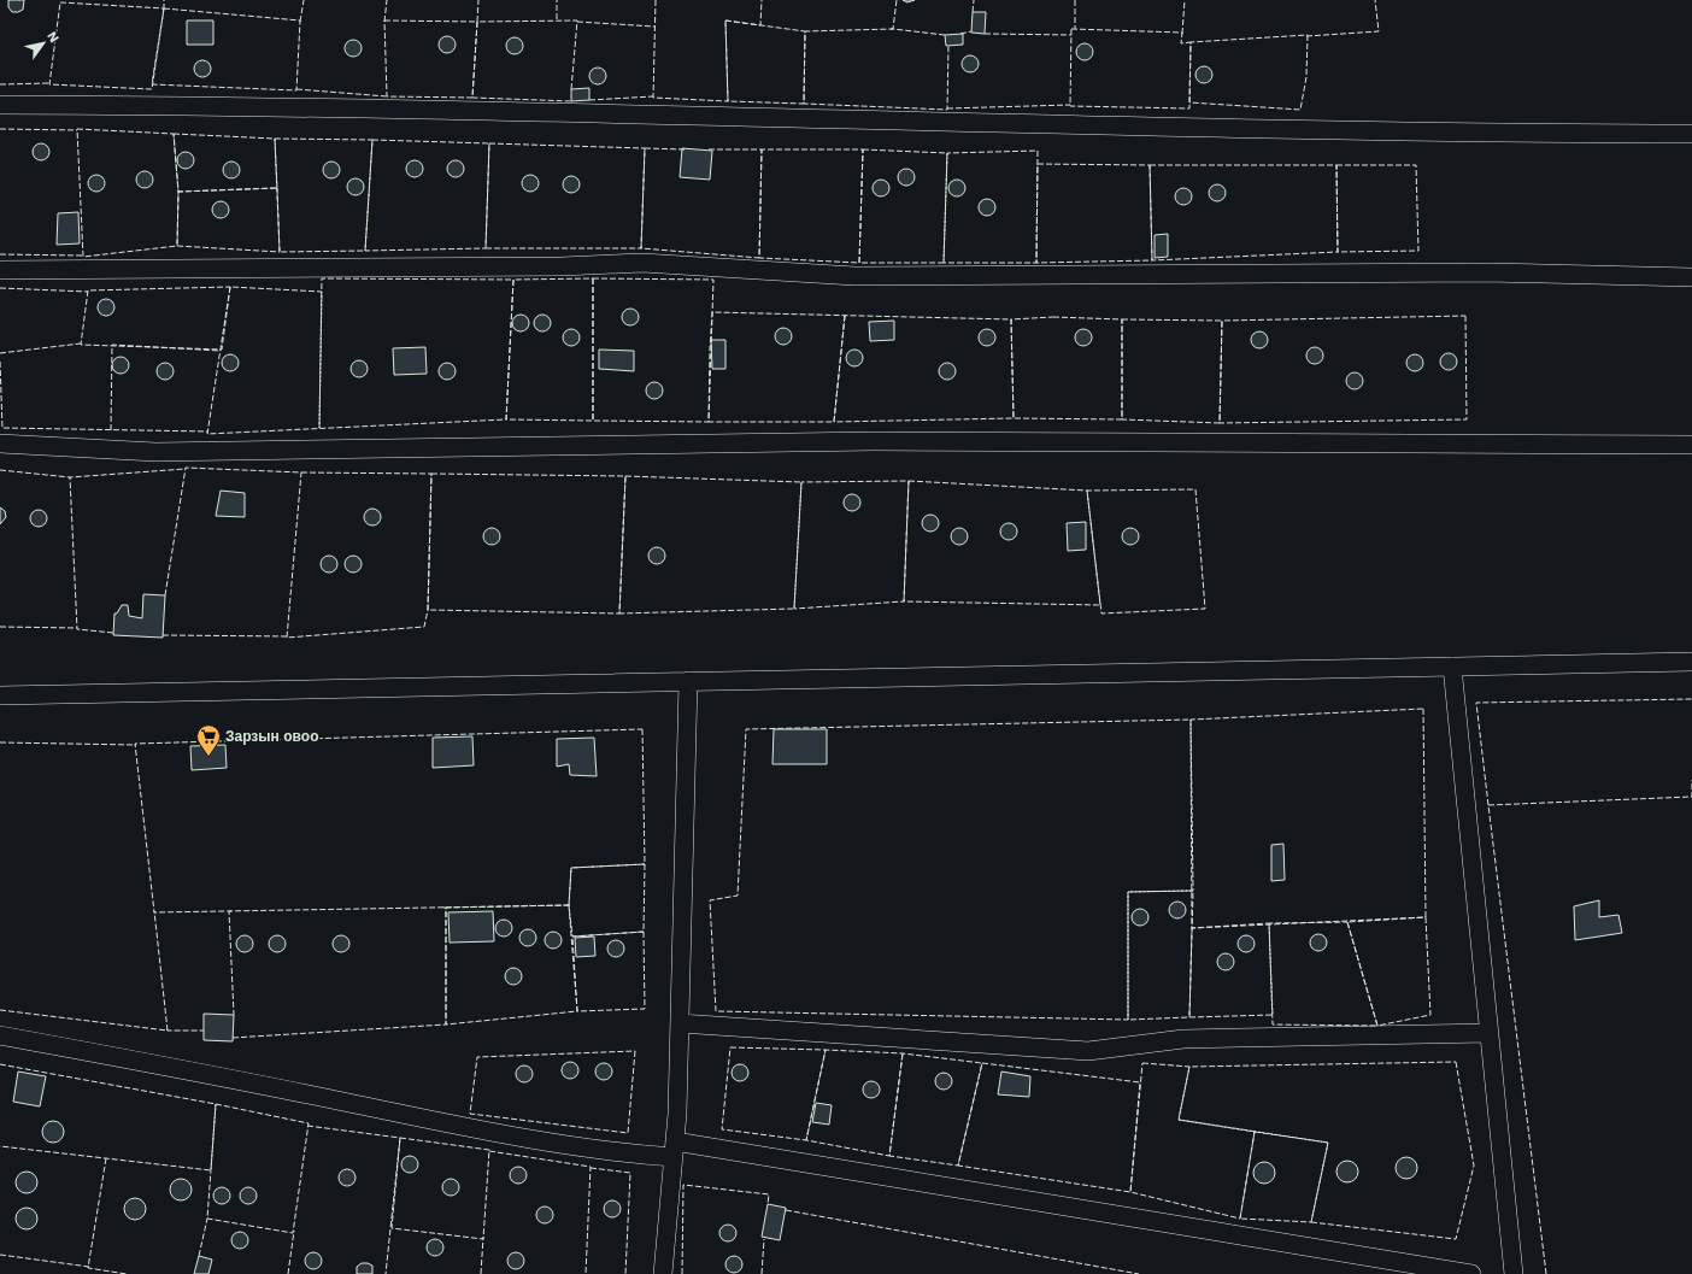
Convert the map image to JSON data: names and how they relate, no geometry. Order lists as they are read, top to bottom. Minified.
{"places":{"supermarket":["Зарзын овоо"]},"north":"top right"}
